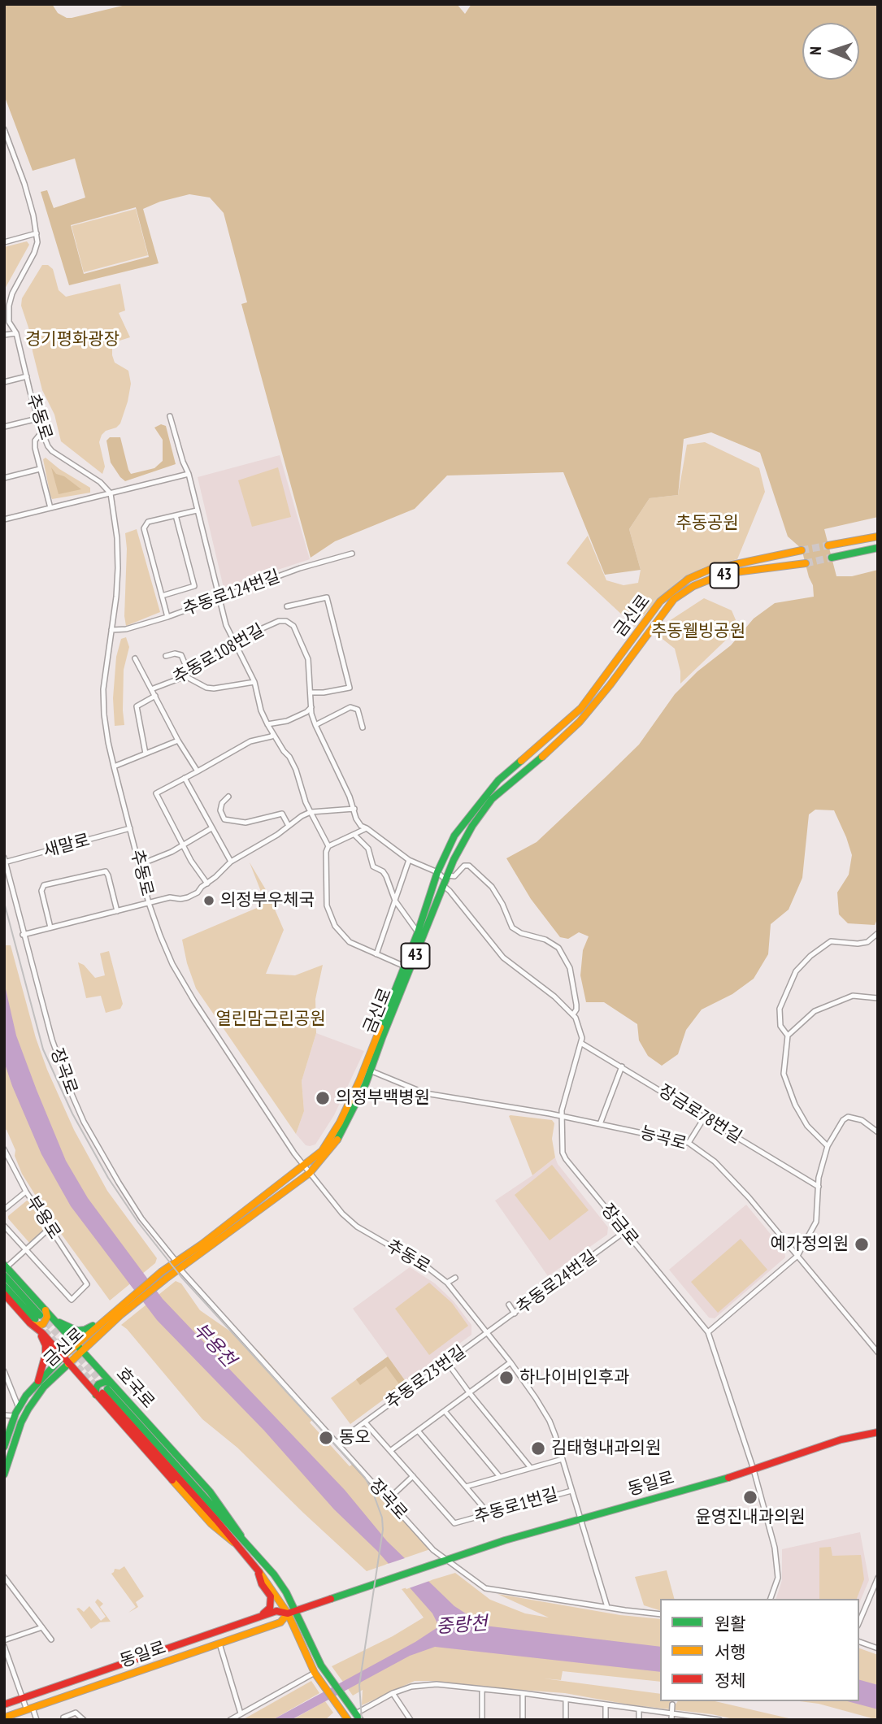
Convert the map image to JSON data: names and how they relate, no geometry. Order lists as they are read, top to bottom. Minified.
{"streets":{"main road":["43","금신로","호국로","동일로"],"street":["추동로","추동로124번길","추동로108번길","새말로","장곡로","장금로78번길","능곡로","부용로","장금로","추동로24번길","추동로23번길","추동로1번길"]},"crossings":[["추동로","추동로124번길"],["추동로","금신로"],["추동로","새말로"],["추동로","장곡로"],["추동로","추동로24번길"],["추동로","추동로23번길"],["추동로","동일로"],["추동로","추동로1번길"],["43","금신로"],["43","호국로"],["금신로","장곡로"],["금신로","능곡로"],["금신로","호국로"],["새말로","장곡로"],["장곡로","추동로23번길"],["장곡로","동일로"],["장금로78번길","장금로"],["능곡로","장금로"],["장금로","추동로24번길"],["장금로","동일로"],["추동로24번길","추동로23번길"],["추동로23번길","추동로1번길"],["호국로","동일로"]],"water":["부용천","중랑천"],"parks":["경기평화광장","추동공원","추동웰빙공원","열린맘근린공원"],"places":["의정부우체국","의정부백병원","예가정의원","하나이비인후과","동오","김태형내과의원","윤영진내과의원"],"legend":["원활","서행","정체"],"north":"left"}
